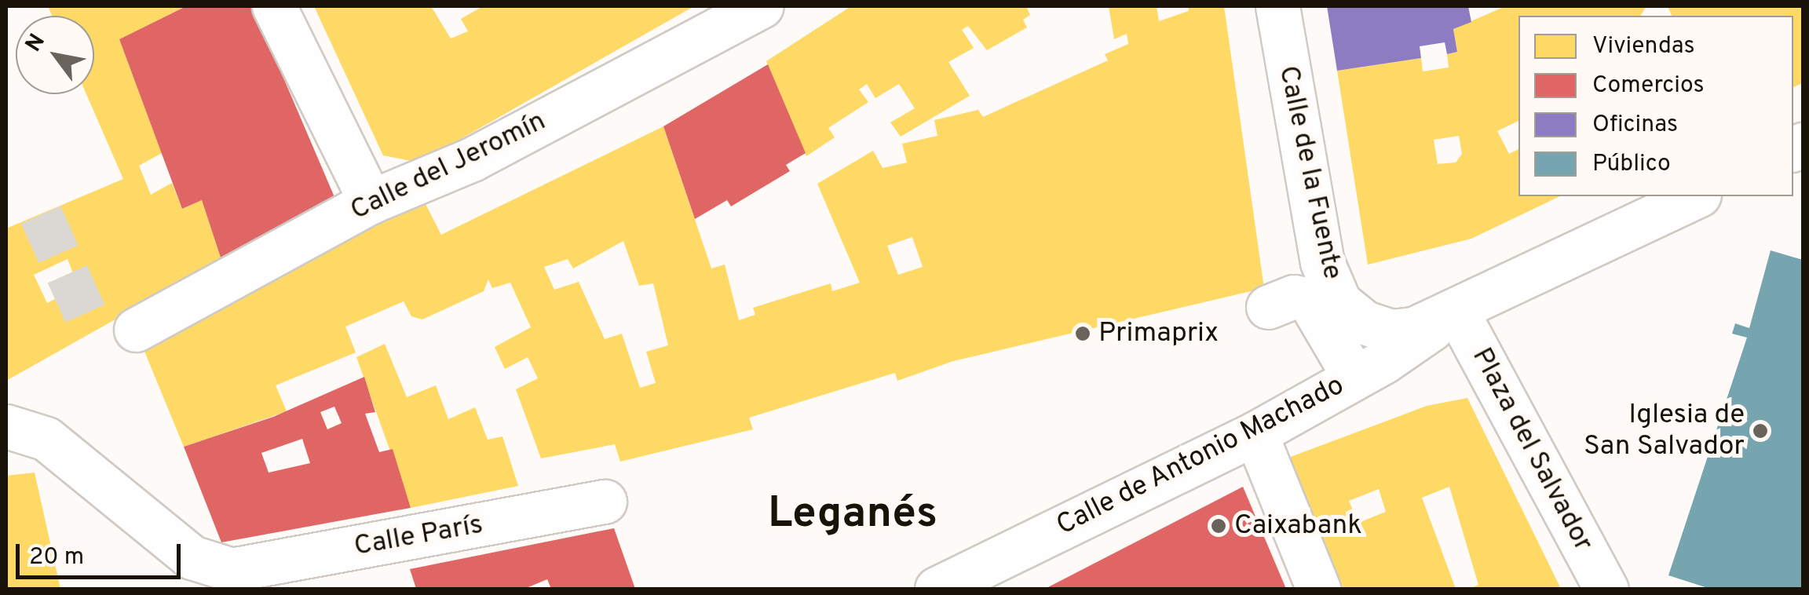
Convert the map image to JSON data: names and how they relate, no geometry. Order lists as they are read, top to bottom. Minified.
{"streets":{"street":["Calle del Jeromín","Calle de la Fuente","Plaza del Salvador","Calle de Antonio Machado","Calle París"]},"crossings":[["Calle de la Fuente","Plaza del Salvador"],["Calle de la Fuente","Calle de Antonio Machado"],["Plaza del Salvador","Calle de Antonio Machado"]],"districts":["Leganés"],"places":["Primaprix","Iglesia de San Salvador","Caixabank"],"legend":["Viviendas","Comercios","Oficinas","Público"],"scale_bar":"20 m","north":"top left"}
